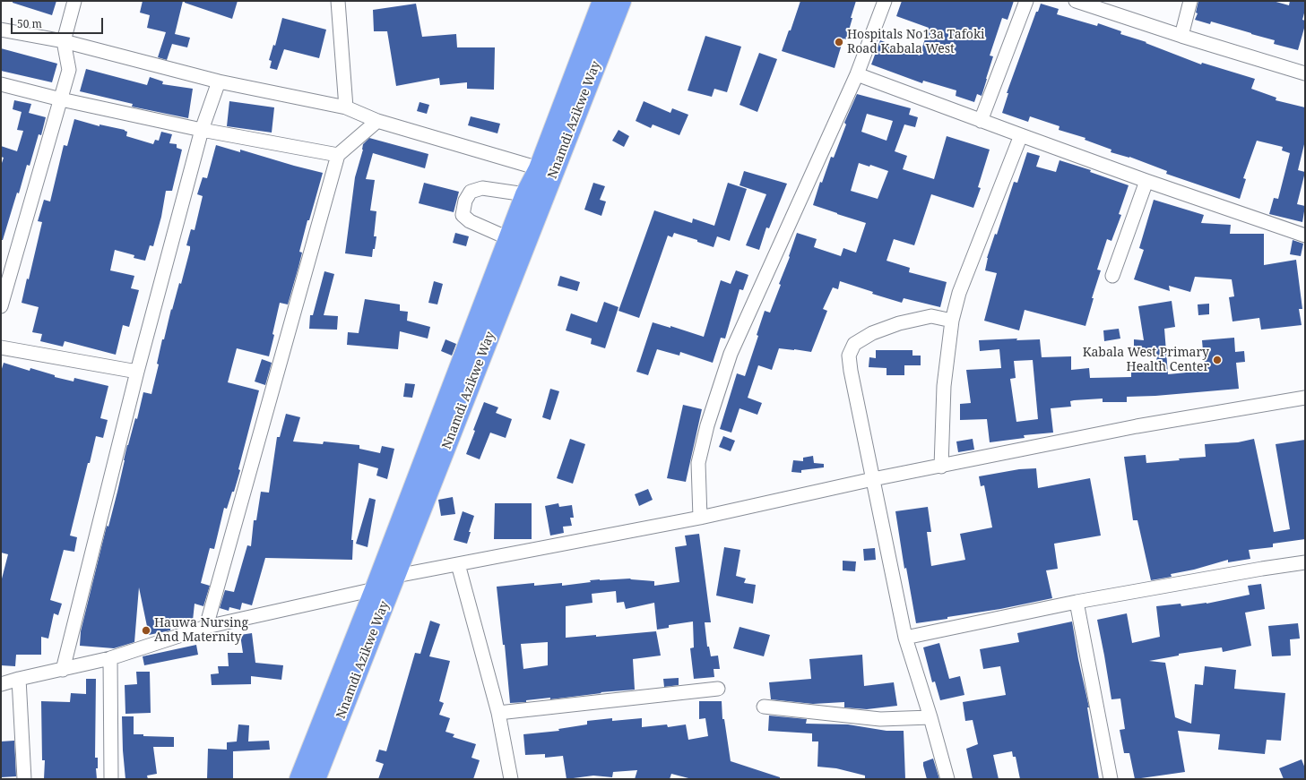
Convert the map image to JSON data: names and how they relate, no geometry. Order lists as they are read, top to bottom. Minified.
{"streets":{"highway":["Nnamdi Azikwe Way"]},"places":["Hospitals No13a Tafoki Road Kabala West","Kabala West Primary Health Center","Hauwa Nursing And Maternity"],"scale_bar":"50 m"}
